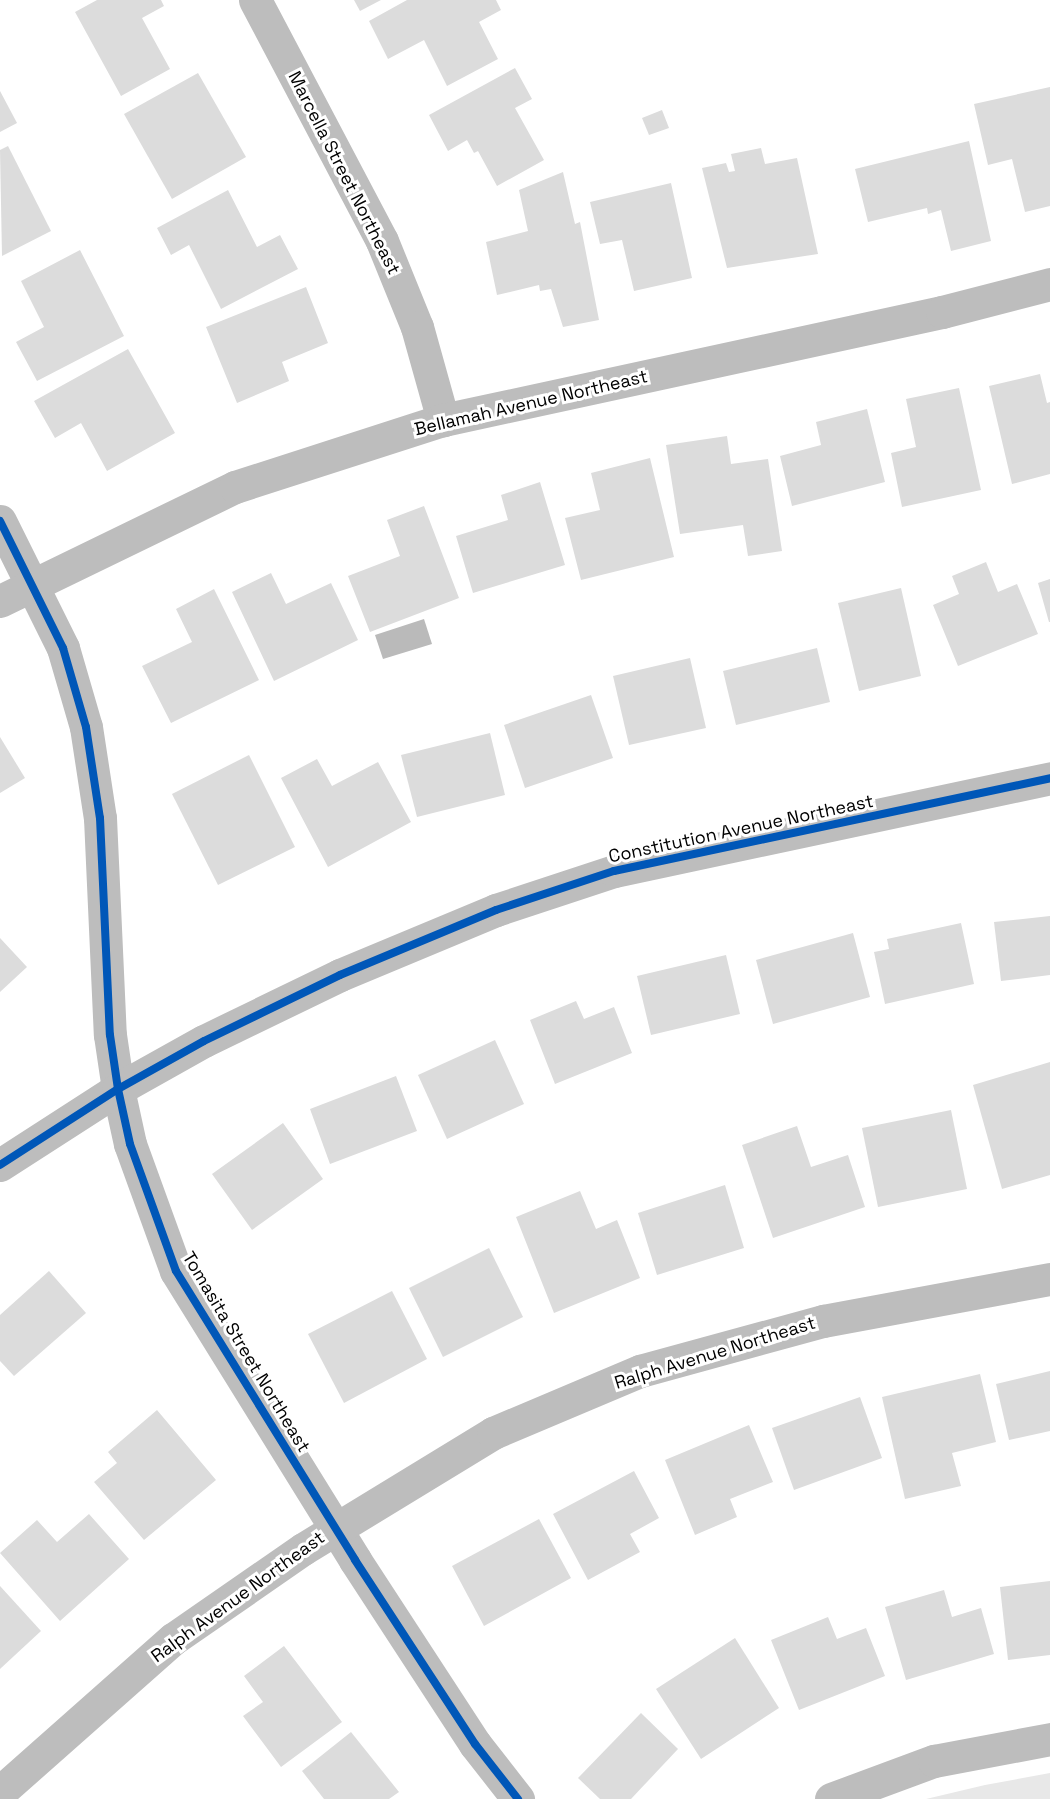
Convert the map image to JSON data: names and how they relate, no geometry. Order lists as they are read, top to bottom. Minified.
{"streets":{"street":["Marcella Street Northeast","Bellamah Avenue Northeast","Constitution Avenue Northeast","Tomasita Street Northeast","Ralph Avenue Northeast"]},"crossings":[["Marcella Street Northeast","Bellamah Avenue Northeast"],["Bellamah Avenue Northeast","Tomasita Street Northeast"],["Constitution Avenue Northeast","Tomasita Street Northeast"],["Tomasita Street Northeast","Ralph Avenue Northeast"]]}
